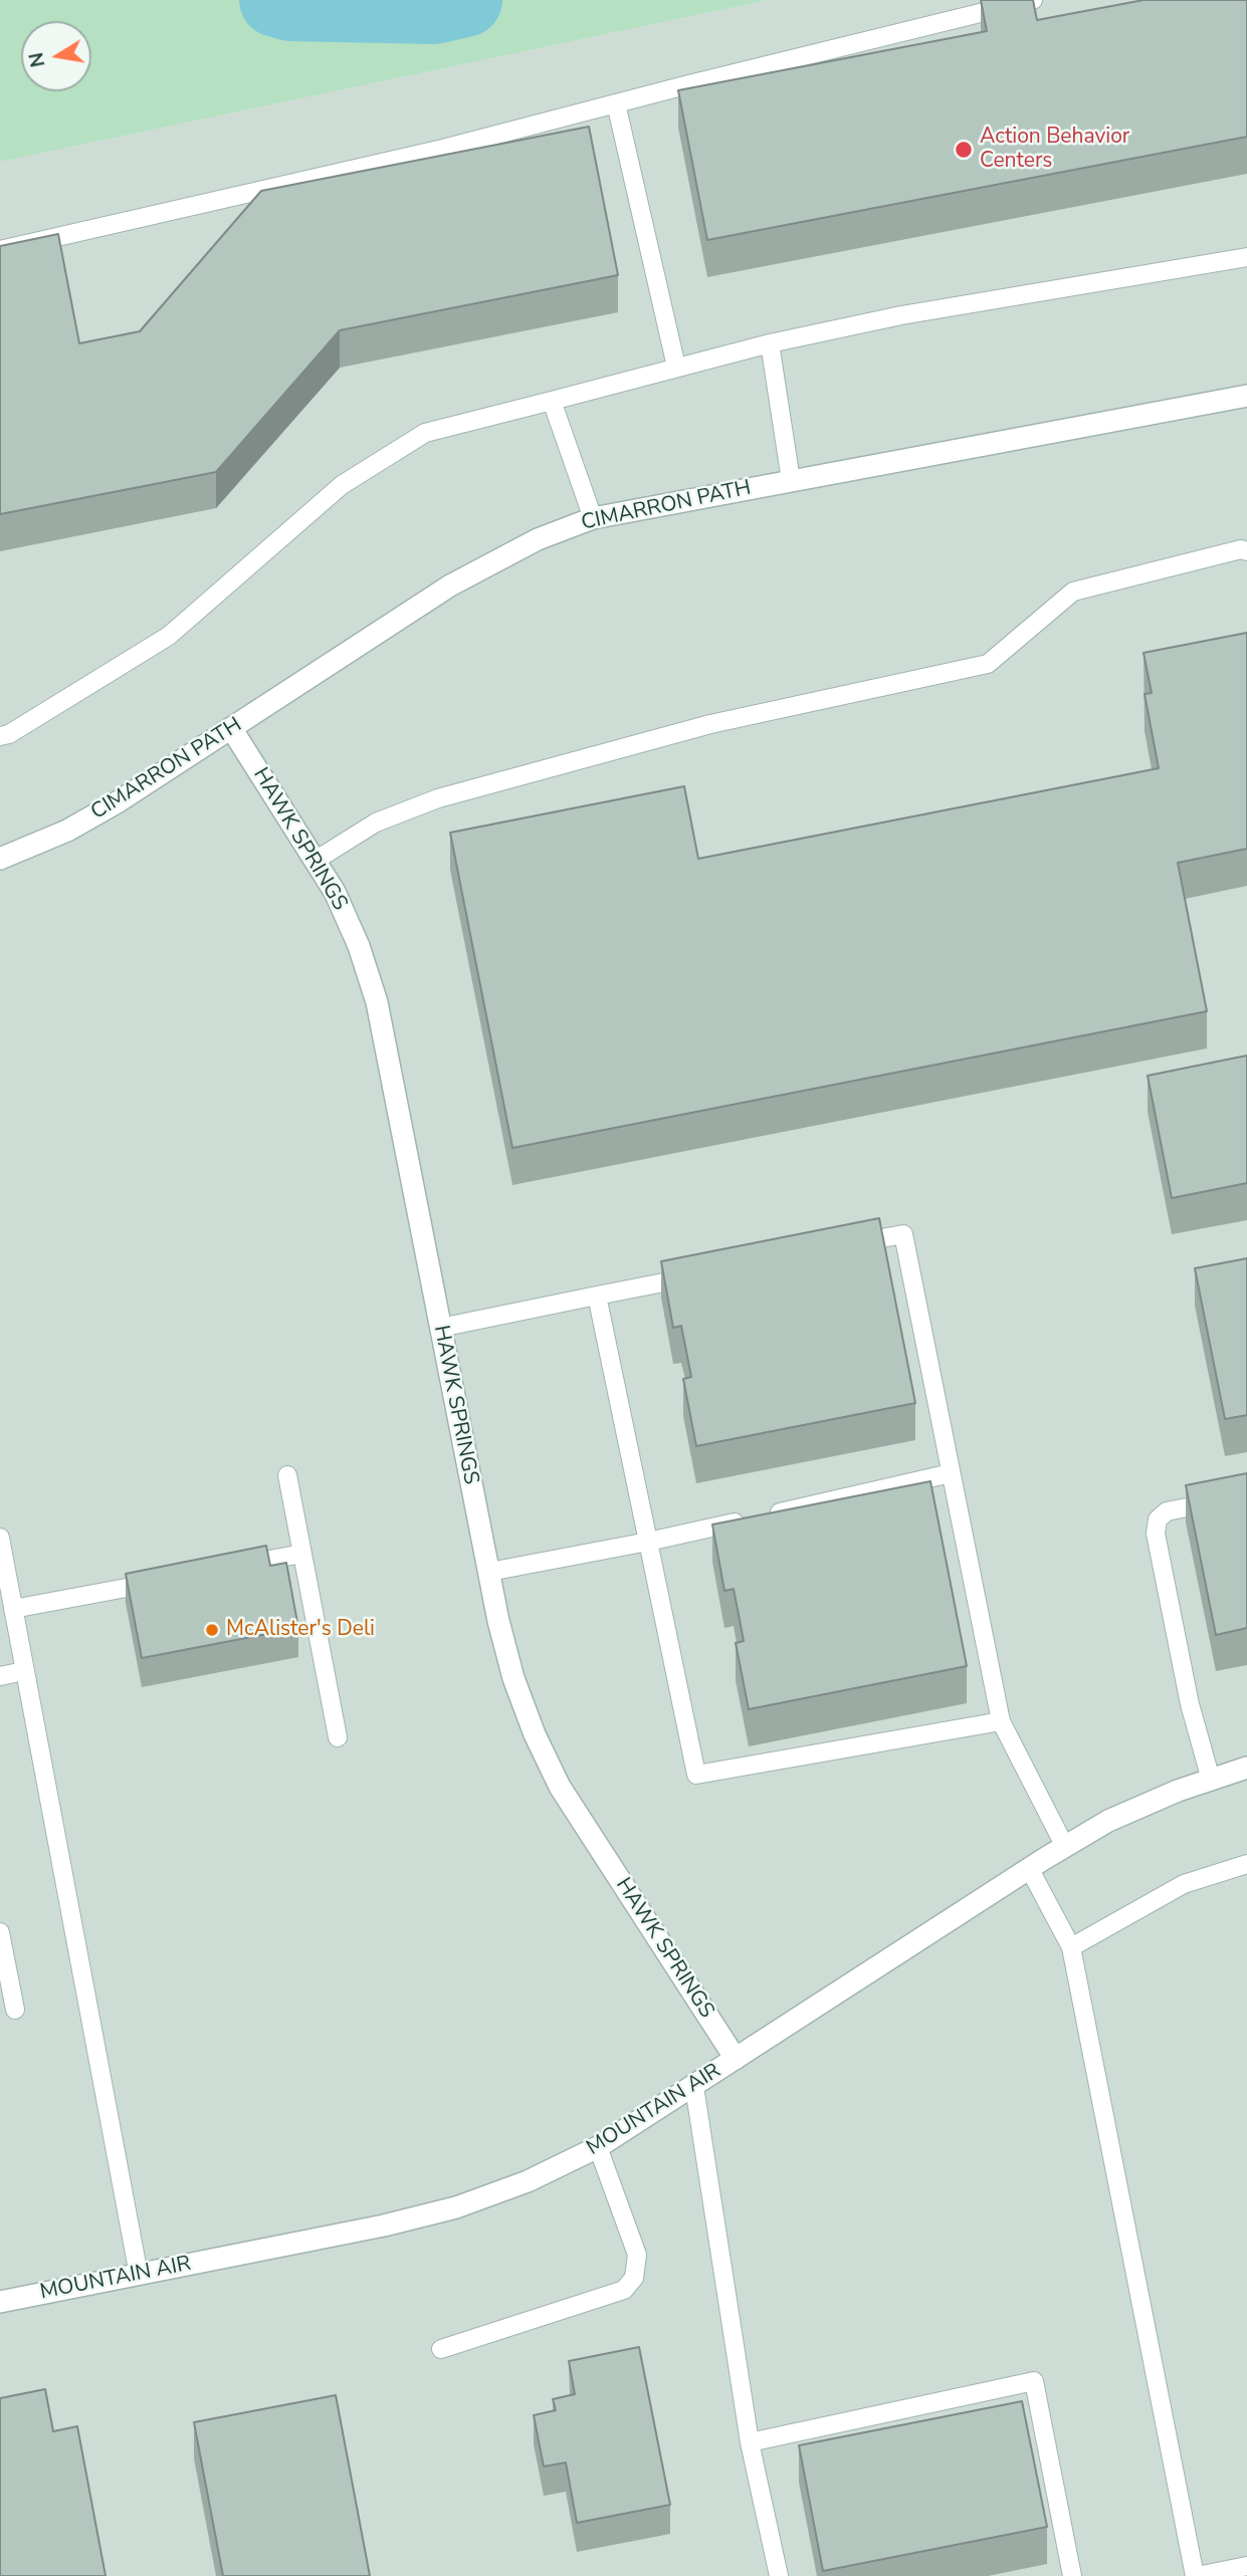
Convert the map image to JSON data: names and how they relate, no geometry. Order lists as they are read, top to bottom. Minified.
{"streets":{"street":["CIMARRON PATH","HAWK SPRINGS","MOUNTAIN AIR"]},"crossings":[["CIMARRON PATH","HAWK SPRINGS"],["HAWK SPRINGS","MOUNTAIN AIR"]],"places":["Action Behavior Centers","McAlister's Deli"],"north":"left"}
